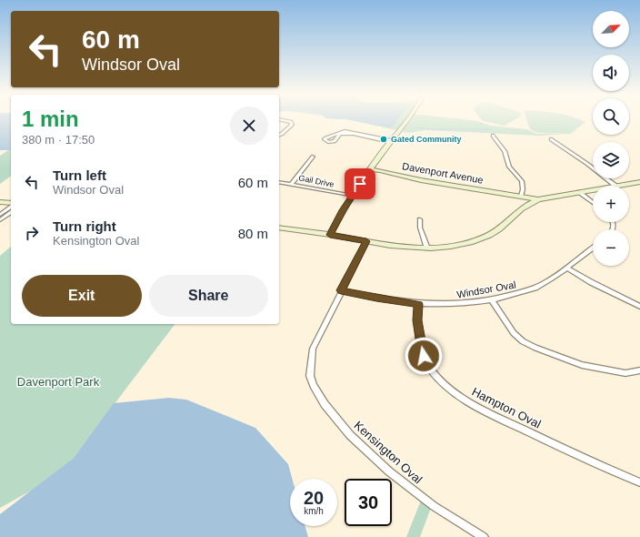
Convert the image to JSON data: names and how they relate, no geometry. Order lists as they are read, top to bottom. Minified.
{"streets":{"street":["Davenport Avenue","Gail Drive","Windsor Oval","Hampton Oval","Kensington Oval"]},"crossings":[["Windsor Oval","Hampton Oval"],["Windsor Oval","Kensington Oval"]],"parks":["Davenport Park"],"places":["Gated Community"],"north":"top right","page":{"map_buttons":["+","−"],"turn":["60 m","Windsor Oval"],"heading":["1 min","380 m · 17:50"],"list":[{"name":"Turn left","note":"Windsor Oval","value":"60 m"},{"name":"Turn right","note":"Kensington Oval","value":"80 m"}],"buttons":["Exit","Share"],"speed":"20 km/h","limit":"30"}}
